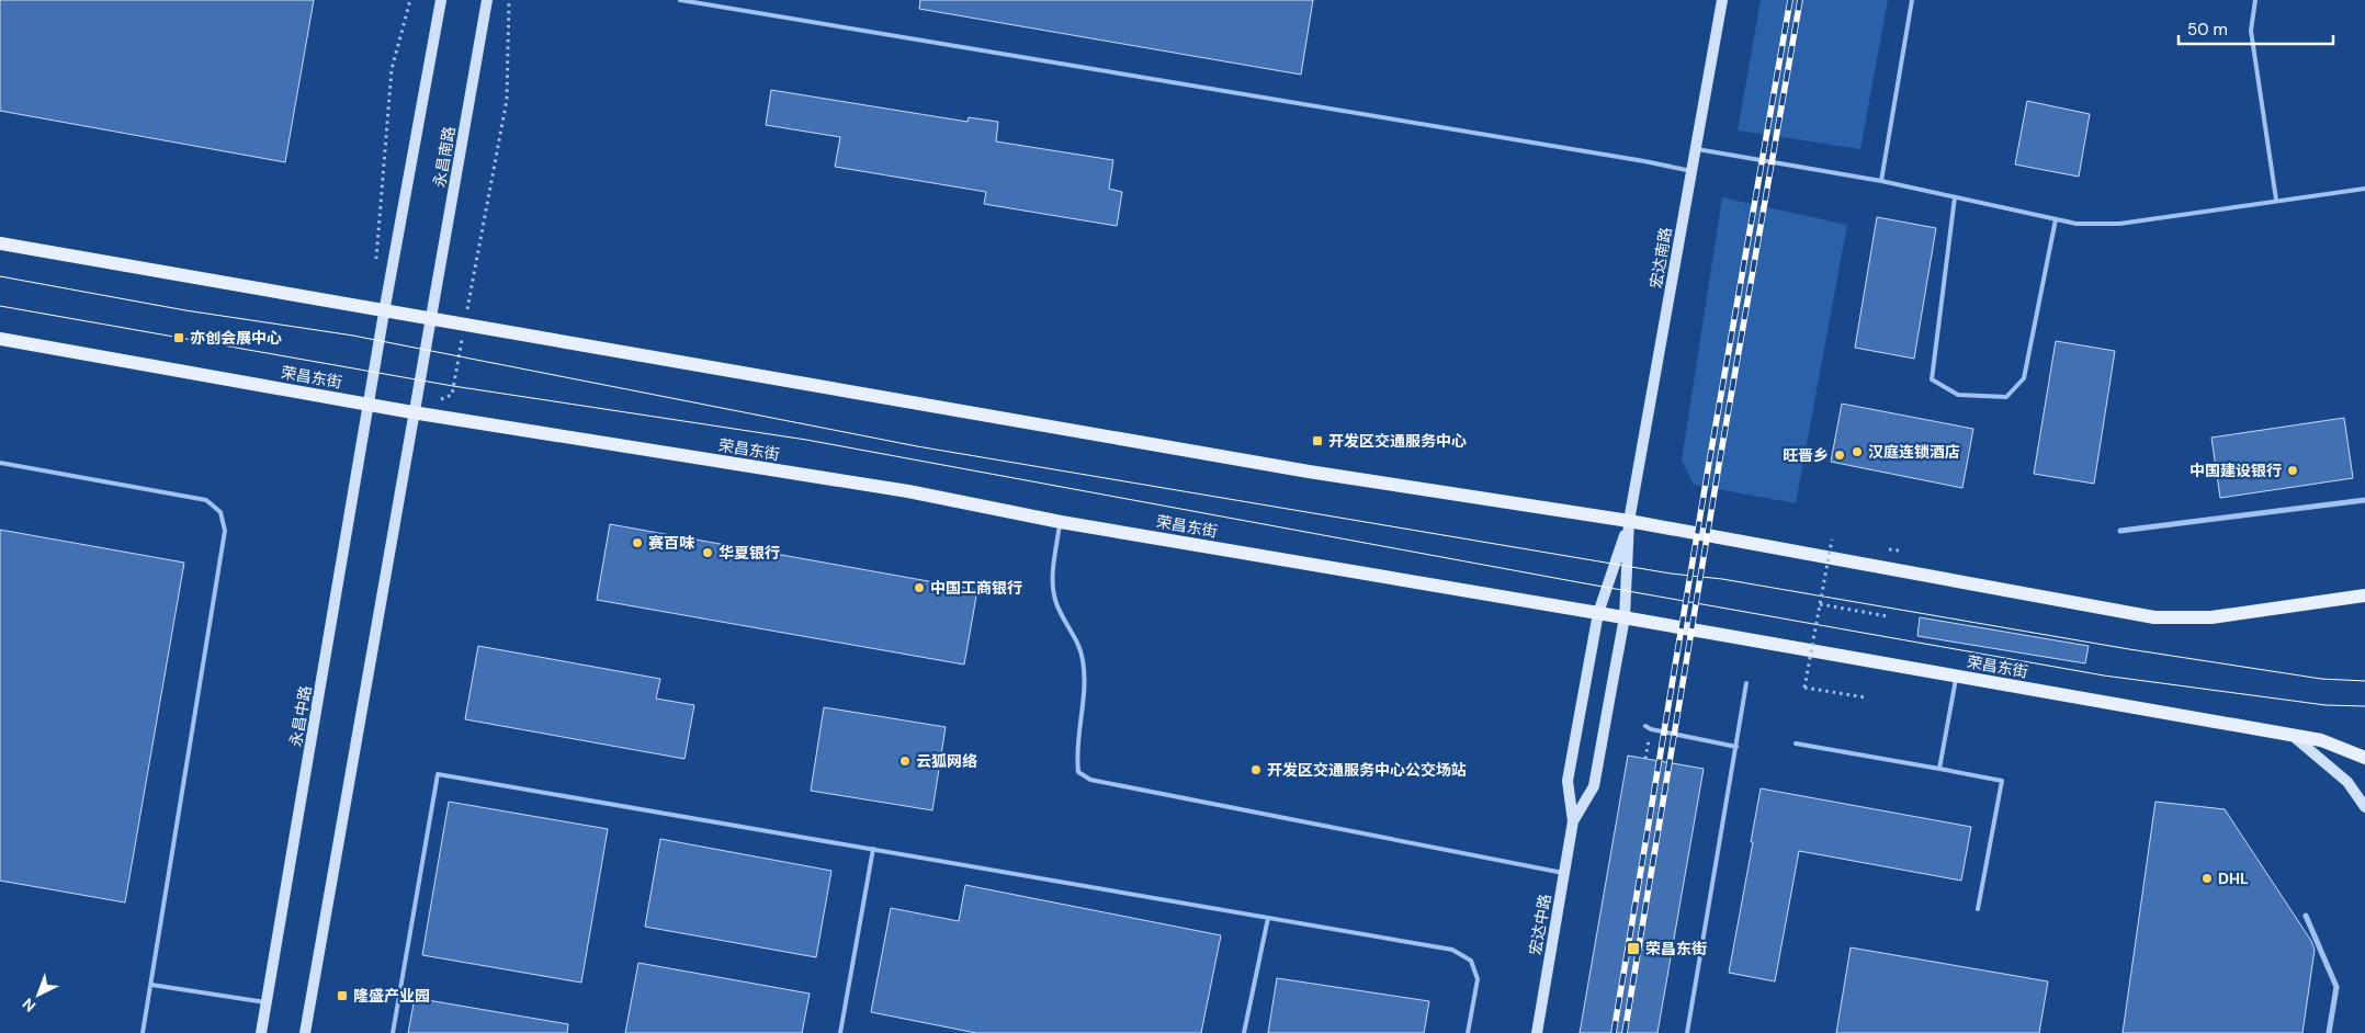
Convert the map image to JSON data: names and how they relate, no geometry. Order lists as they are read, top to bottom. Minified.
{"streets":{"main road":["荣昌东街"],"street":["永昌南路","宏达南路","永昌中路","宏达中路"]},"crossings":[["永昌南路","荣昌东街"],["永昌南路","永昌中路"],["宏达南路","宏达中路"],["荣昌东街","永昌中路"],["荣昌东街","宏达中路"]],"places":{"transit":["亦创会展中心","开发区交通服务中心","荣昌东街","隆盛产业园"],"other":["汉庭连锁酒店","旺晋乡","中国建设银行","赛百味","华夏银行","中国工商银行","云狐网络","开发区交通服务中心公交场站","DHL"]},"scale_bar":"50 m","north":"bottom left"}
